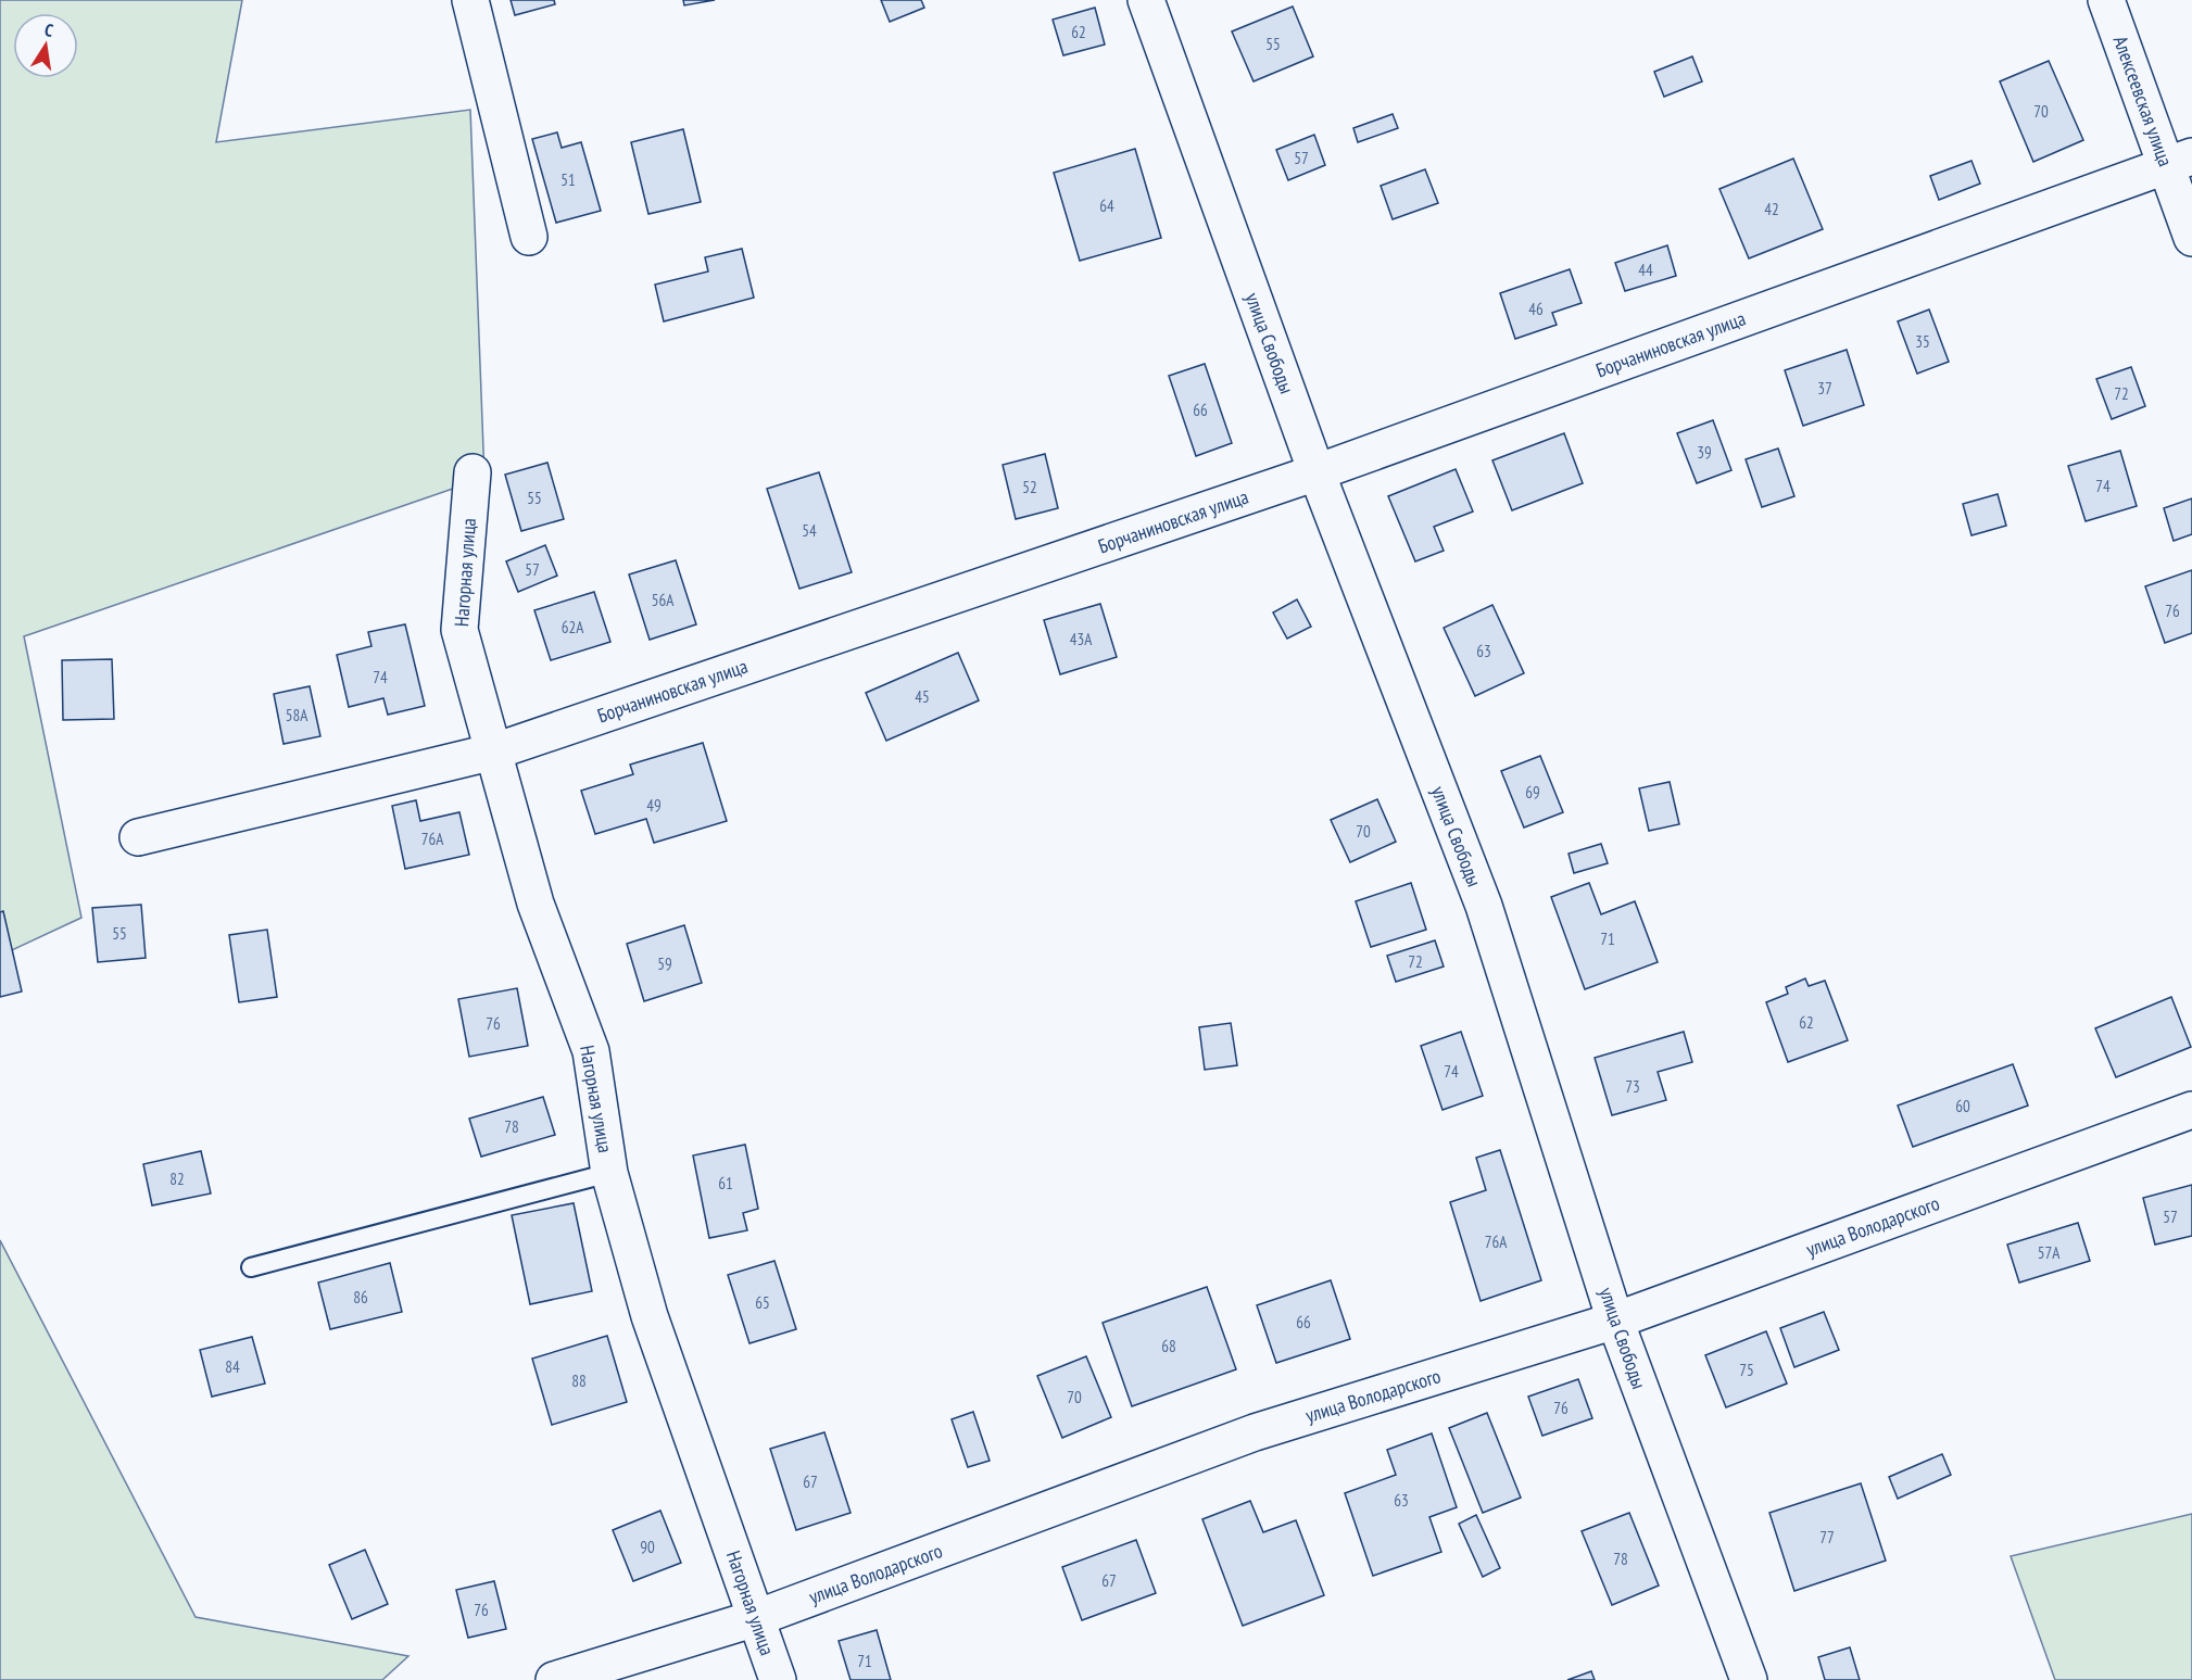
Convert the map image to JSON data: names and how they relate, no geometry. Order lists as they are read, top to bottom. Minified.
{"streets":{"street":["Алексеевская улица","улица Свободы","Борчаниновская улица","Нагорная улица","улица Володарского"]},"crossings":[["Алексеевская улица","Борчаниновская улица"],["улица Свободы","Борчаниновская улица"],["улица Свободы","улица Володарского"],["Борчаниновская улица","Нагорная улица"],["Нагорная улица","улица Володарского"]],"house_numbers":["62","55","70","57","51","64","42","44","46","35","37","72","66","39","74","52","55","54","57","56А","76","62А","43А","63","74","45","58А","69","49","70","76А","55","71","72","59","62","76","74","73","60","78","82","61","57","76А","57А","86","65","66","68","84","75","88","70","76","67","63","77","90","78","67","76","71"],"north":"top"}
